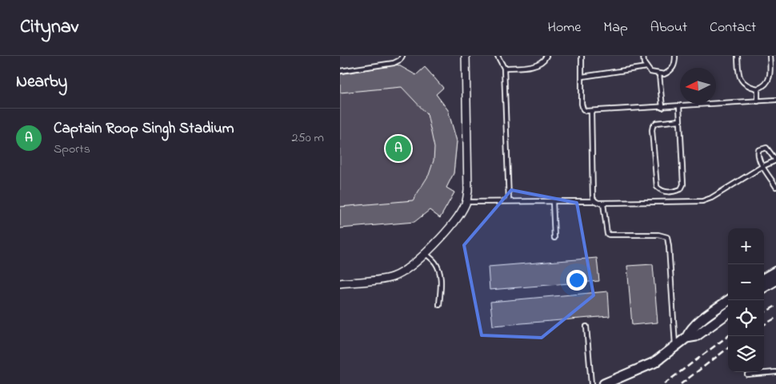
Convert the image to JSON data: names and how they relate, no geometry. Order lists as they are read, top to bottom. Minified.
{"north":"left","page":{"header":"Citynav","nav":["Home","Map","About","Contact"],"heading":"Nearby","list":[{"mark":"A","name":"Captain Roop Singh Stadium","note":"Sports","value":"250 m"}],"pins":"A","map_buttons":["+","−"]}}
